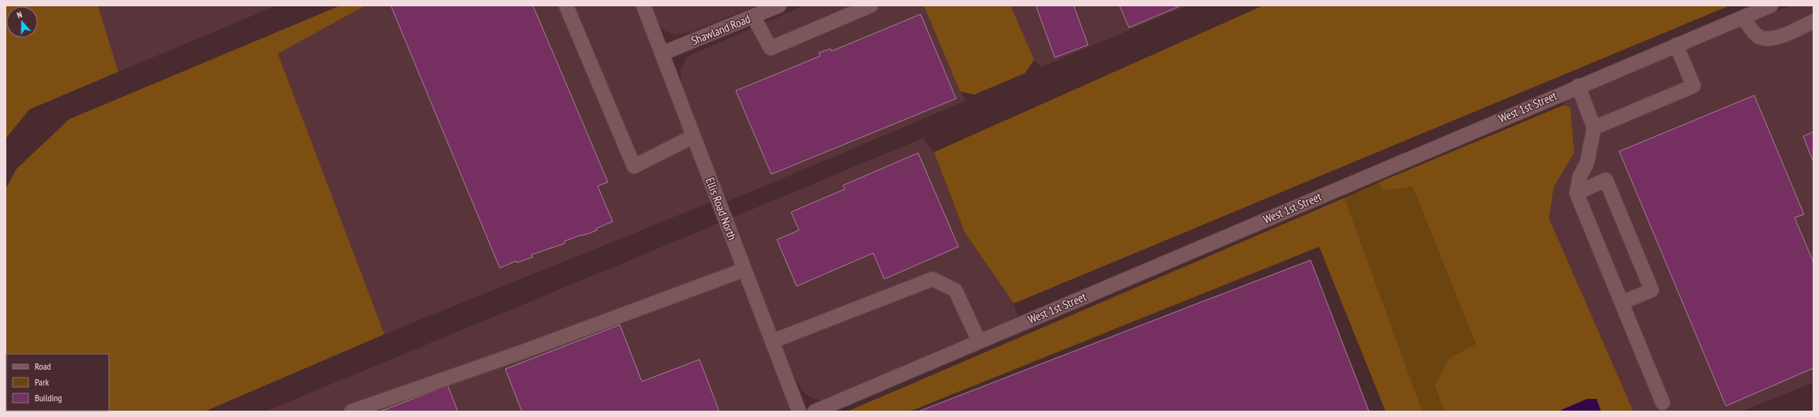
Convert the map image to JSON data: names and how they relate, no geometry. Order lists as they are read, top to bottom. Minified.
{"streets":{"street":["Shawland Road","West 1st Street","Ellis Road North"]},"crossings":[["Shawland Road","Ellis Road North"]],"legend":["Road","Park","Building"],"north":"top"}
